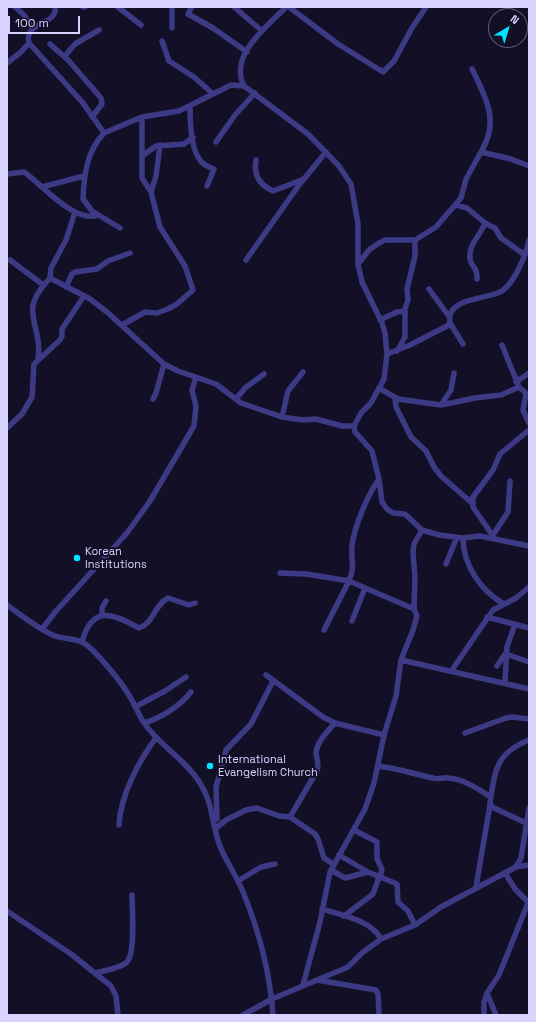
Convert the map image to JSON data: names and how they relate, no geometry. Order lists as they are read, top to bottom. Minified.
{"places":["Korean Institutions","International Evangelism Church"],"scale_bar":"100 m","north":"top right"}
